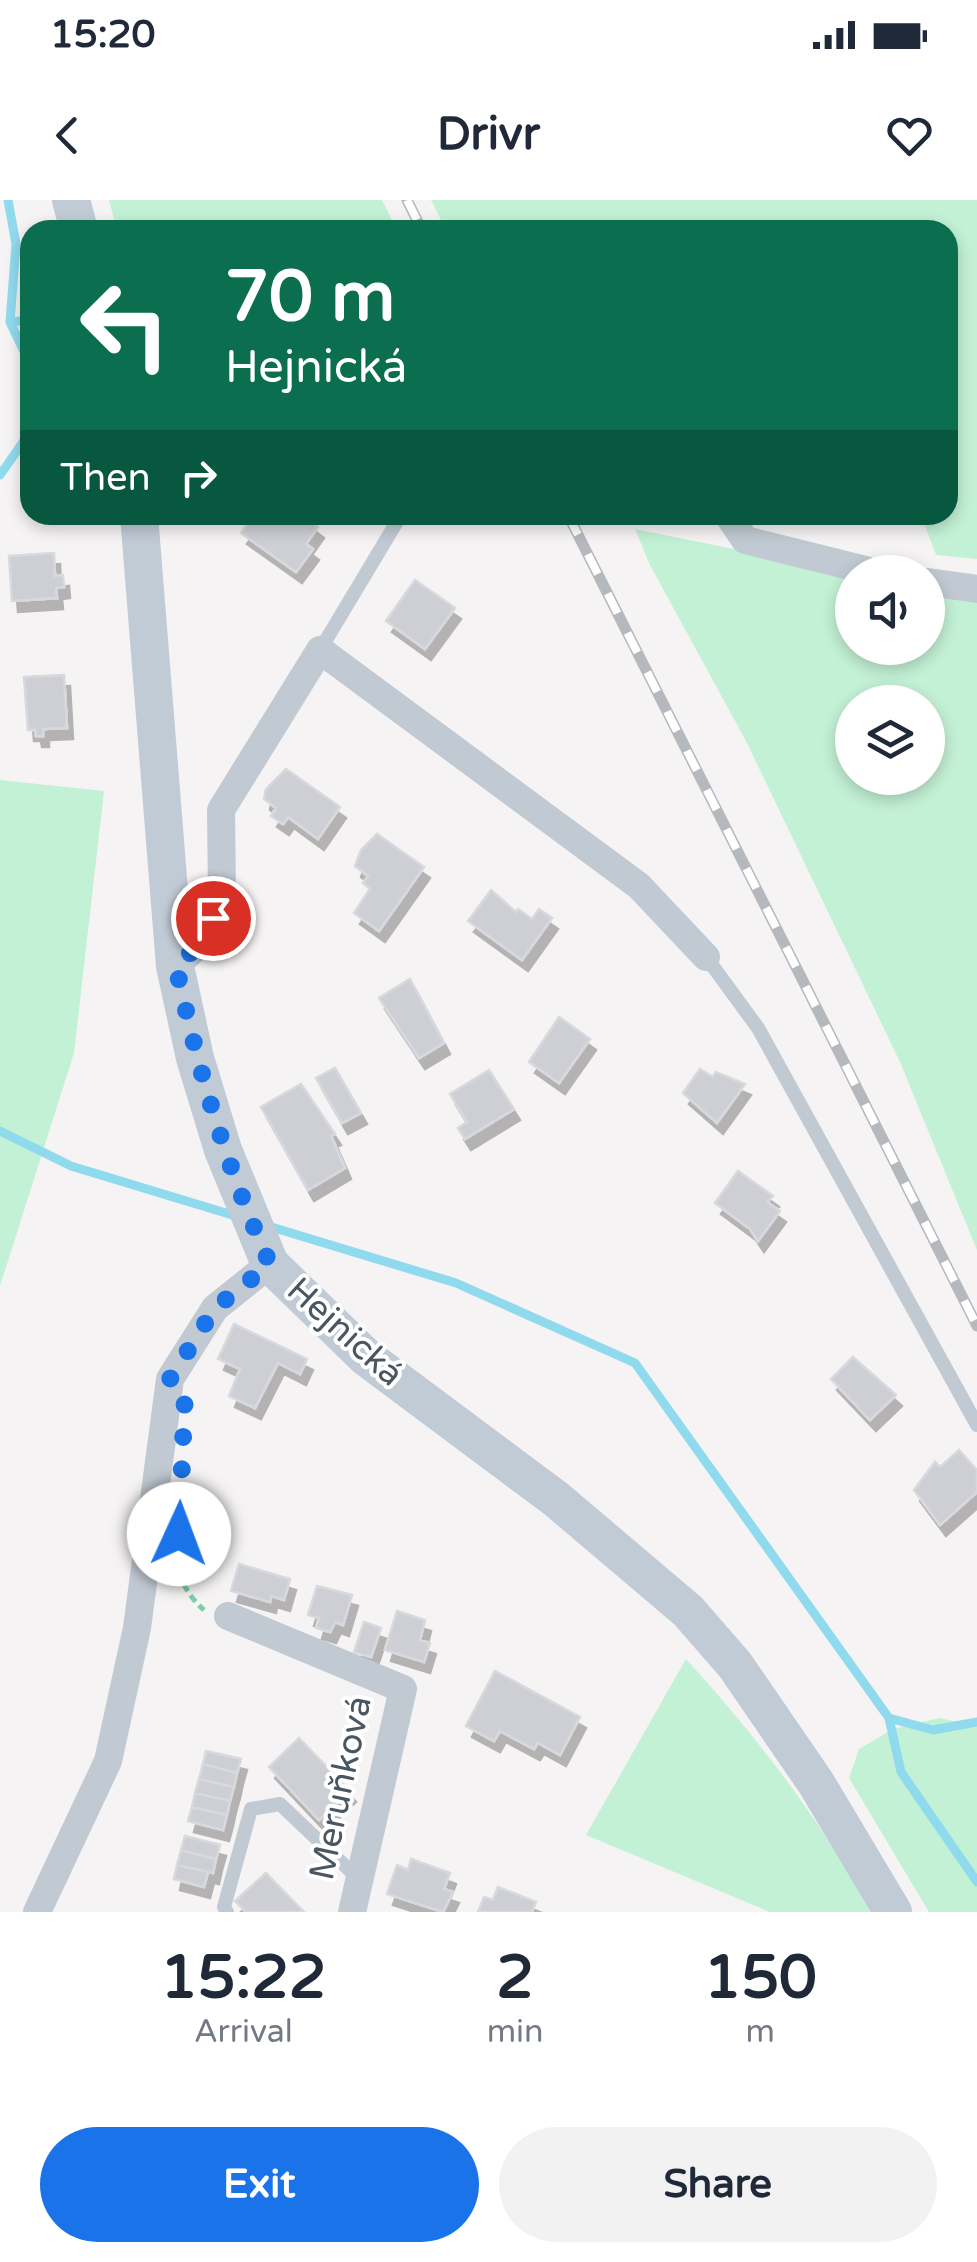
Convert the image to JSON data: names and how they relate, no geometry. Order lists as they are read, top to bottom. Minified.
{"streets":{"main road":["Hejnická"],"street":["Meruňková"]},"page":{"status":"15:20","header":"Drivr","turn":["70 m","Hejnická"],"then":"Then","eta":["15:22","Arrival","2","min","150","m"],"buttons":["Exit","Share"]}}
